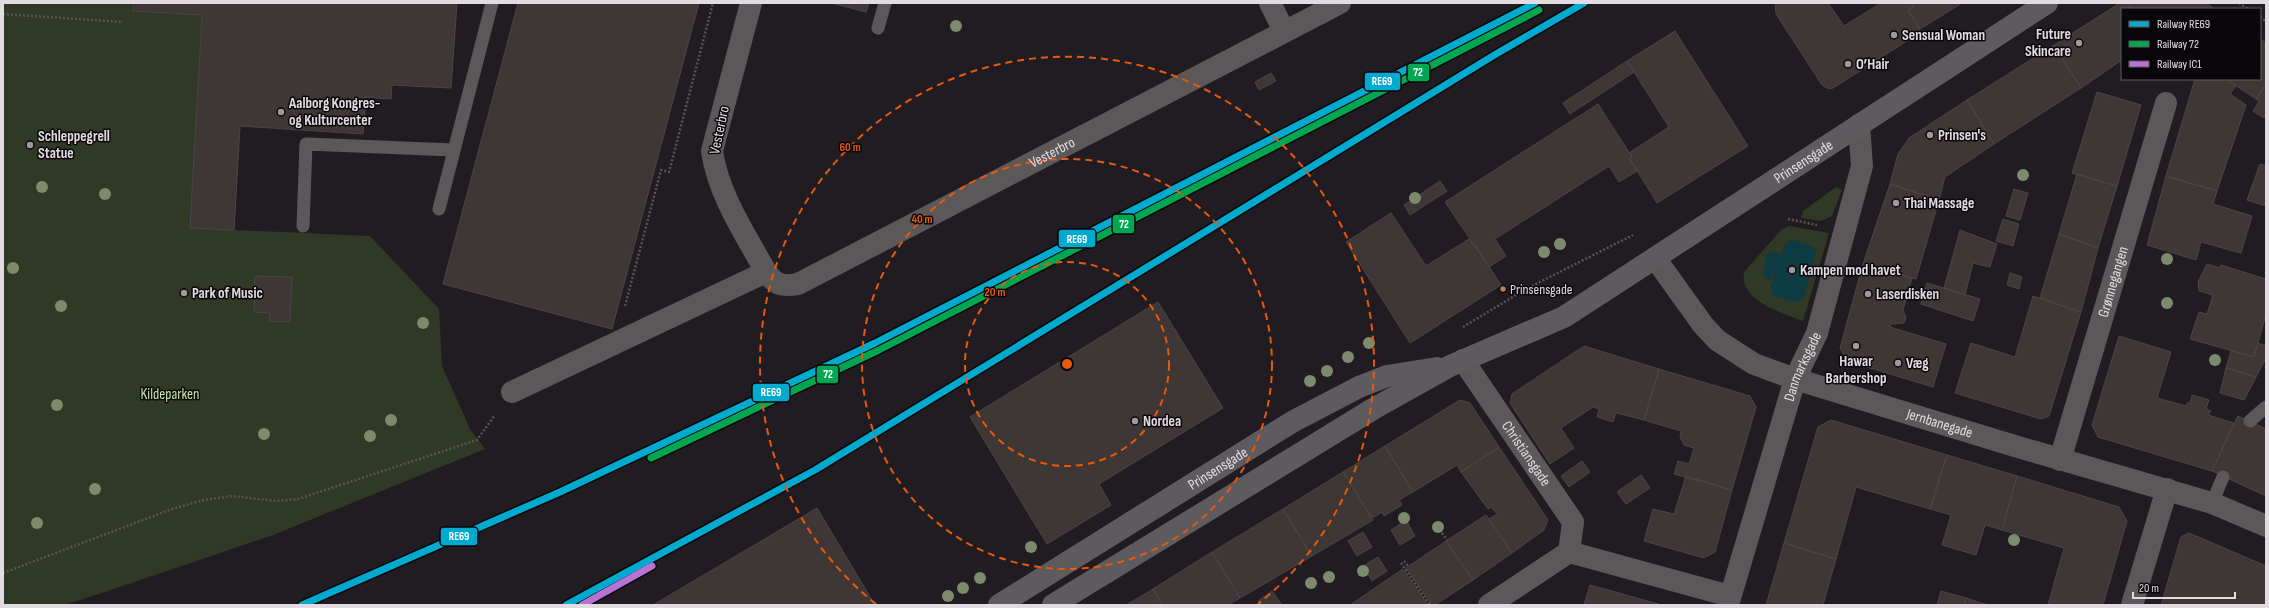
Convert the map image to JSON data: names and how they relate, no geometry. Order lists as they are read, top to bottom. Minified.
{"streets":{"main road":["Prinsensgade"],"street":["Vesterbro","Grønnegangen","Danmarksgade","Jernbanegade","Christiansgade"]},"crossings":[["Prinsensgade","Danmarksgade"],["Prinsensgade","Jernbanegade"],["Prinsensgade","Christiansgade"],["Grønnegangen","Jernbanegade"],["Danmarksgade","Jernbanegade"]],"parks":["Kildeparken"],"places":["Sensual Woman","Future Skincare","O’Hair","Aalborg Kongres- og Kulturcenter","Prinsen's","Schleppegrell Statue","Thai Massage","Kampen mod havet","Prinsensgade","Park of Music","Laserdisken","Hawar Barbershop","Væg","Nordea"],"lines":["rail line RE69","rail line 72","rail line IC1"],"legend":["Railway RE69","Railway 72","Railway IC1"],"scale_bar":"20 m","rings":["60 m","40 m","20 m"]}
